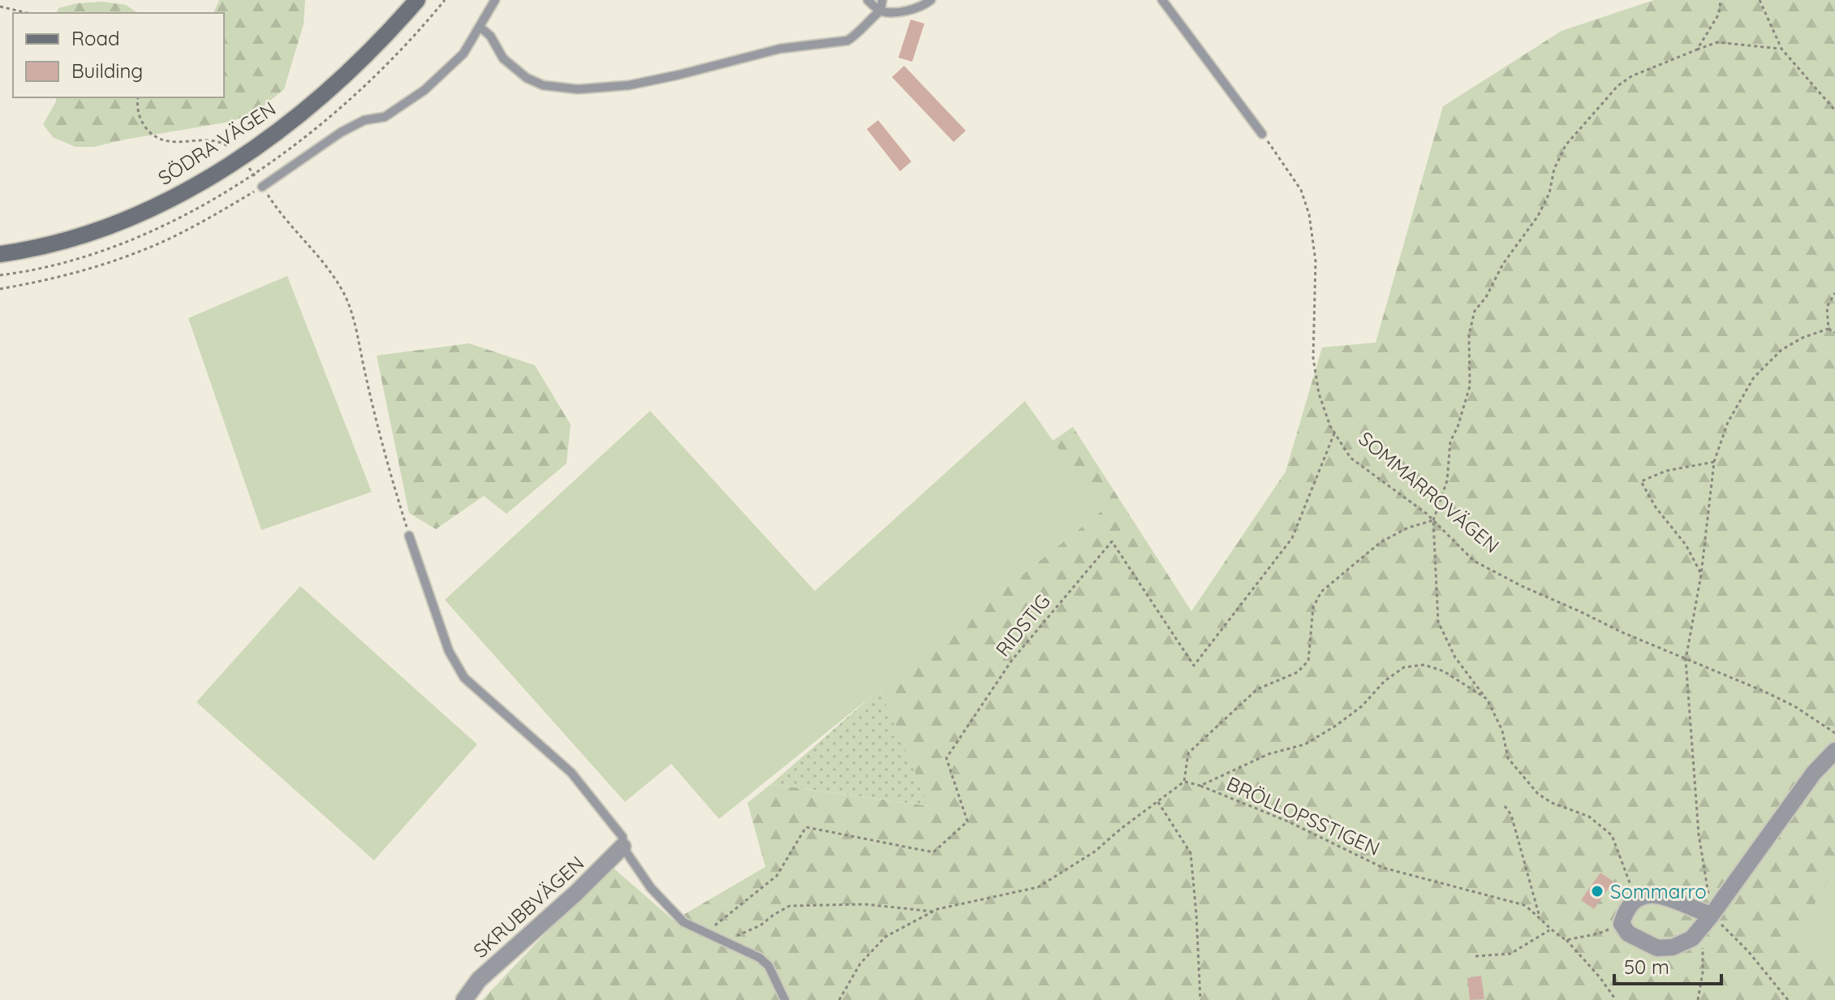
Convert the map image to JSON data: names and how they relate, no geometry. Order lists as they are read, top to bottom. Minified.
{"streets":{"main road":["SÖDRA VÄGEN"],"street":["SKRUBBVÄGEN"],"path":["SOMMARROVÄGEN","RIDSTIG","BRÖLLOPSSTIGEN"]},"crossings":[["SOMMARROVÄGEN","RIDSTIG"]],"places":["Sommarro"],"legend":["Road","Building"],"scale_bar":"50 m"}
